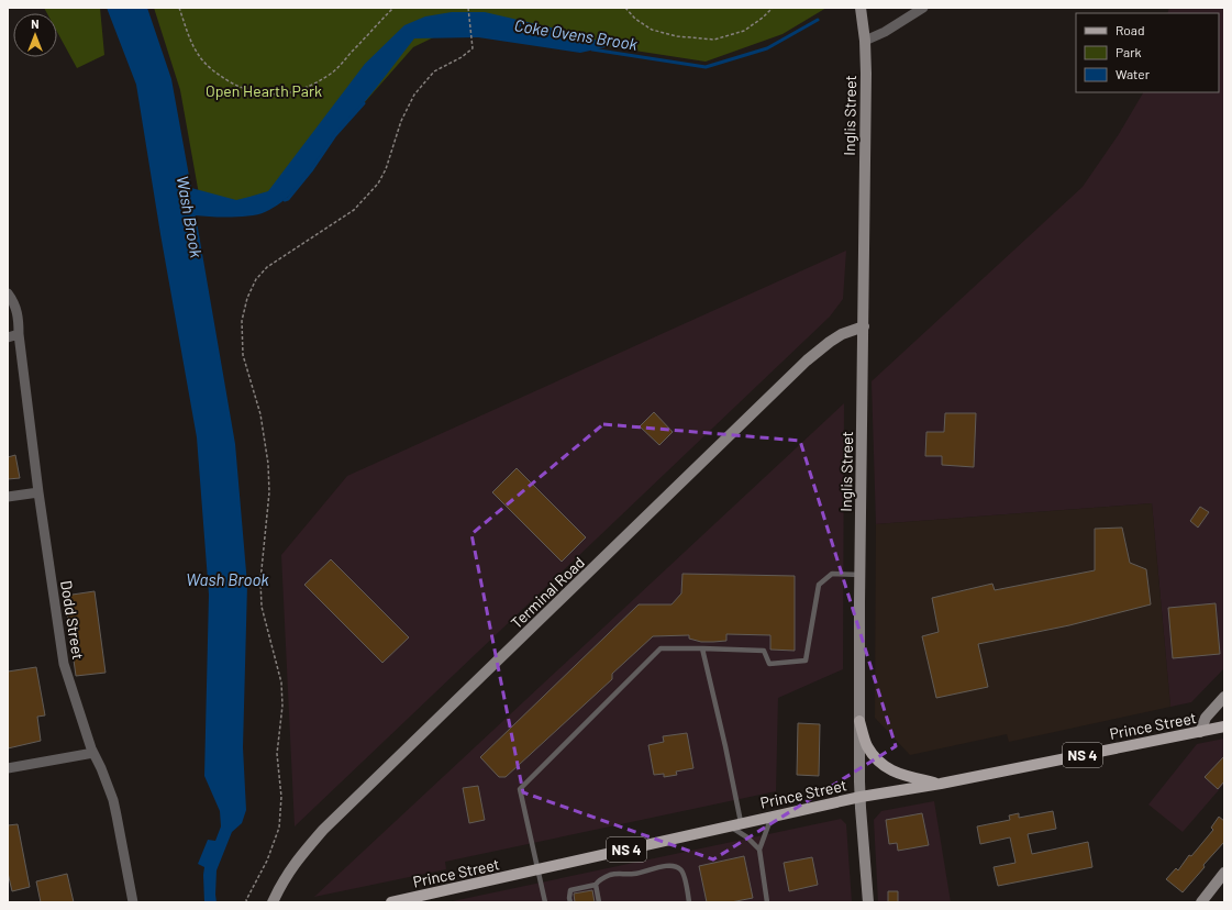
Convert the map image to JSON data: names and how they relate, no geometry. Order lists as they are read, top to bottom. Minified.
{"streets":{"main road":["Prince Street","NS 4"],"street":["Inglis Street","Terminal Road","Dodd Street"]},"crossings":[["Inglis Street","Terminal Road"],["Inglis Street","Prince Street"]],"water":["Coke Ovens Brook","Wash Brook"],"parks":["Open Hearth Park"],"legend":["Road","Park","Water"],"north":"top"}
